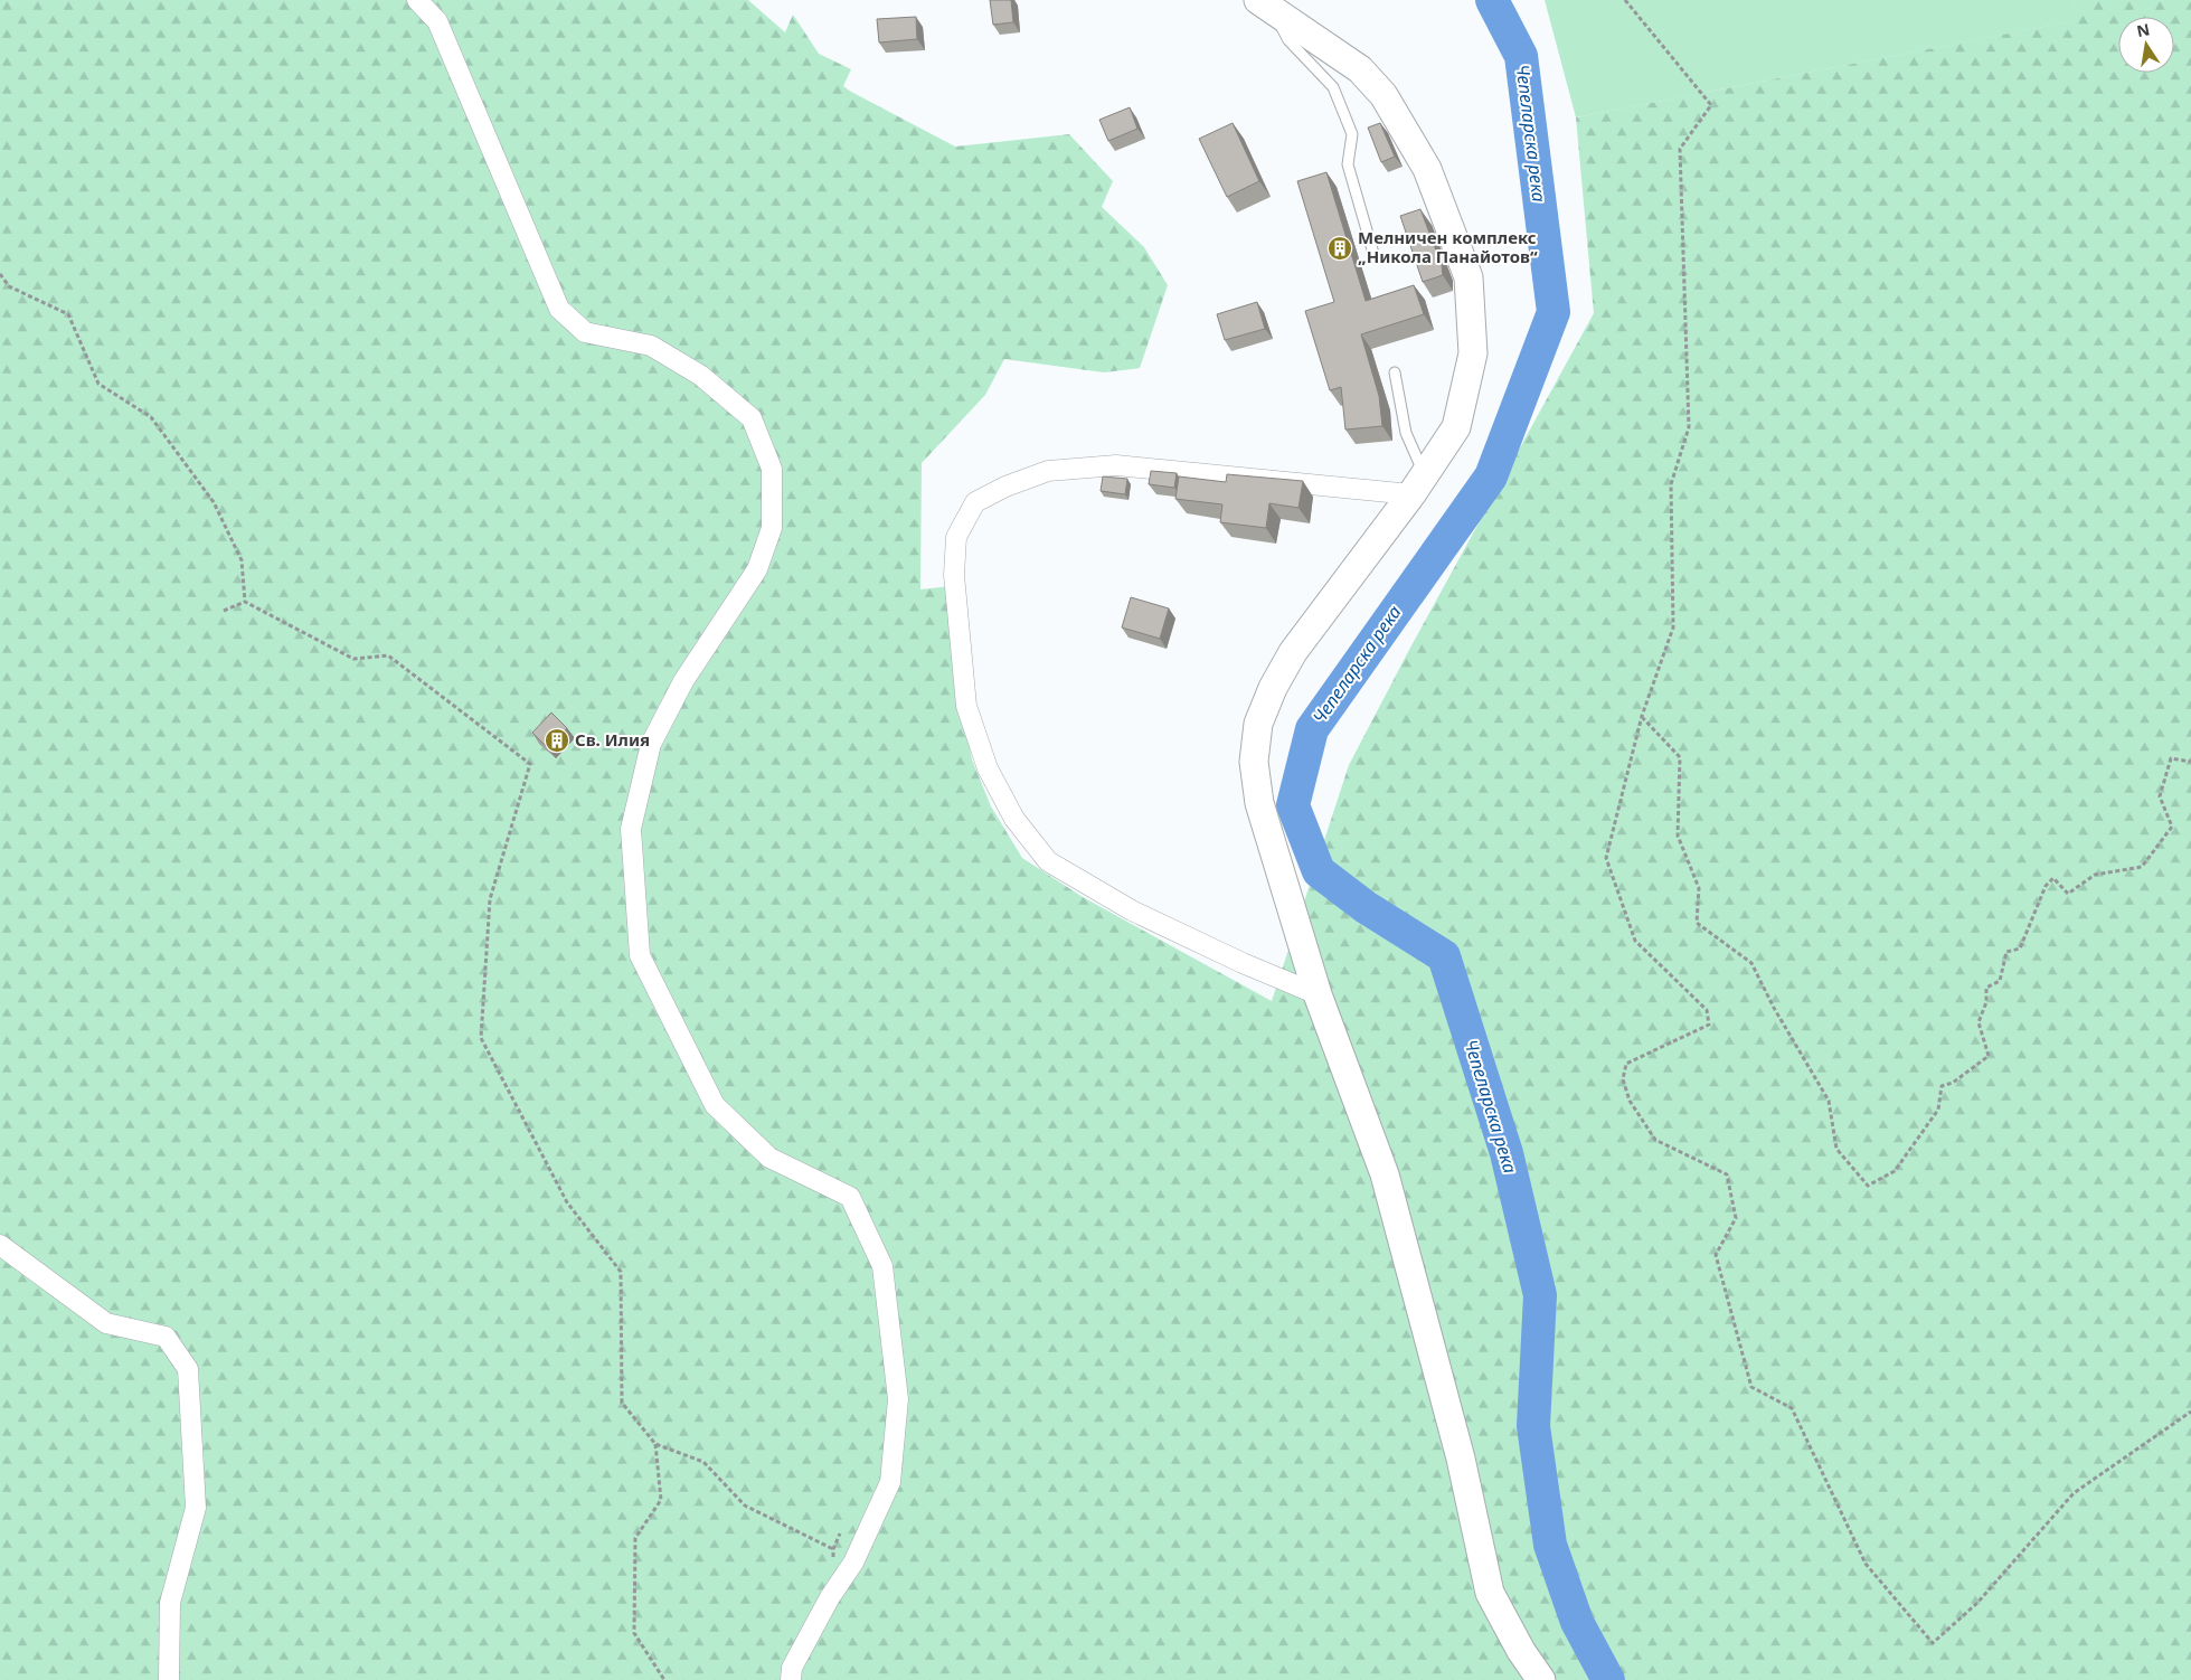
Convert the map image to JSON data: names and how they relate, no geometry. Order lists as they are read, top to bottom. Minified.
{"water":["Чепеларска река"],"places":{"building":["Мелничен комплекс „Никола Панайотов“","Св. Илия"]},"north":"top"}
